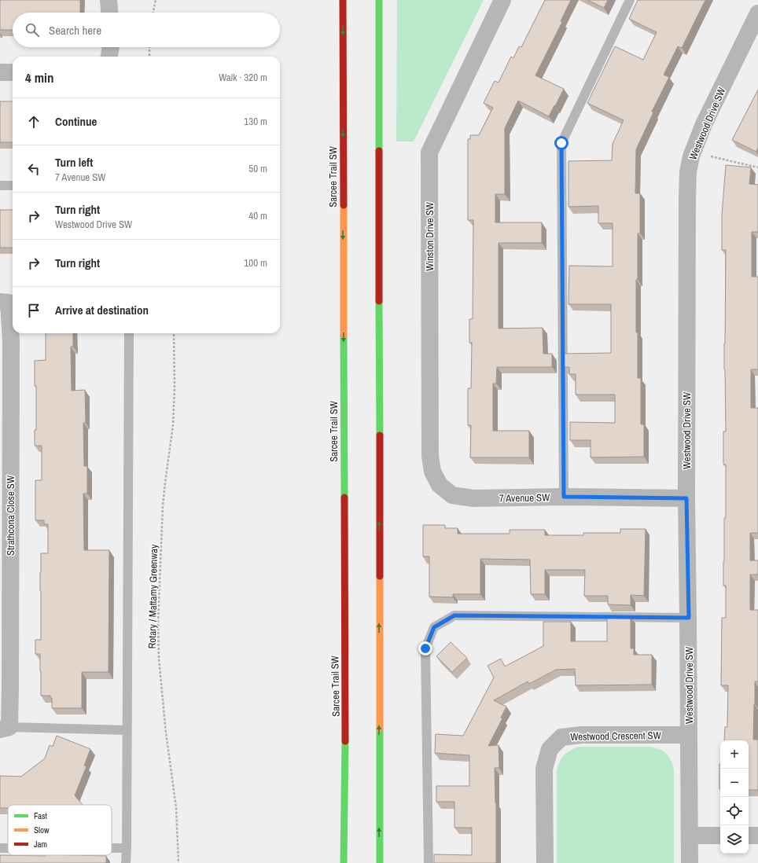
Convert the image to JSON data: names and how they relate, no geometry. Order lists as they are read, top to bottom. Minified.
{"streets":{"highway":["Sarcee Trail SW"],"street":["Westwood Drive SW","Winston Drive SW","7 Avenue SW","Strathcona Close SW","Westwood Crescent SW"],"path":["Rotary / Mattamy Greenway"]},"crossings":[["Westwood Drive SW","7 Avenue SW"],["Westwood Drive SW","Westwood Crescent SW"],["Winston Drive SW","7 Avenue SW"]],"legend":["Fast","Slow","Jam"],"page":{"search":"Search here","heading":["4 min","Walk · 320 m"],"list":[["Continue","130 m"],["Turn left","7 Avenue SW","50 m"],["Turn right","Westwood Drive SW","40 m"],["Turn right","100 m"],"Arrive at destination"],"map_buttons":["+","−"]}}
